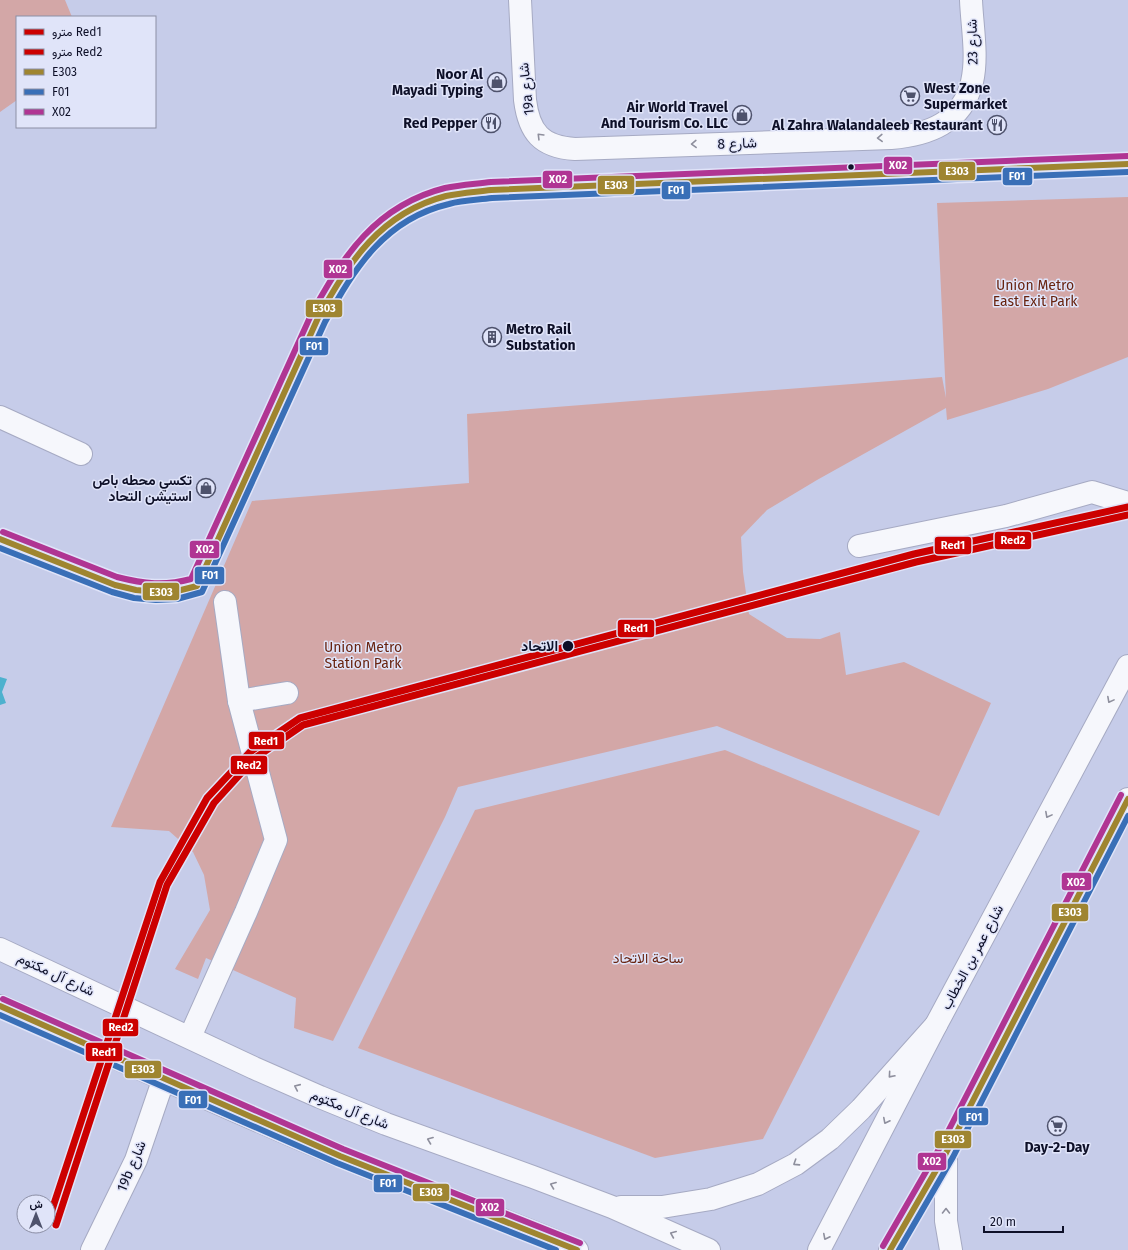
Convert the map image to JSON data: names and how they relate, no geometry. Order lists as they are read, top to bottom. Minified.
{"streets":{"main road":["شارع 23","19a شارع","شارع 8","شارع عمر بن الخطاب","شارع آل مكتوم","19b شارع"]},"crossings":[["شارع 23","شارع 8"],["19a شارع","شارع 8"]],"one_way":["19a شارع","شارع 8"],"parks":["Union Metro East Exit Park","Union Metro Station Park","ساحة الاتحاد"],"places":{"shop":["Noor Al Mayadi Typing","Air World Travel And Tourism Co. LLC","تكسي محطه باص استيشن التحاد"],"supermarket":["West Zone Supermarket","Day-2-Day"],"restaurant":["Red Pepper","Al Zahra Walandaleeb Restaurant"],"building":["Metro Rail Substation"],"other":["الاتحاد"]},"lines":["transit line X02","transit line E303","transit line F01","metro line Red1","metro line Red2"],"legend":["مترو Red1","مترو Red2","E303","F01","X02"],"scale_bar":"20 m","north":"top"}
